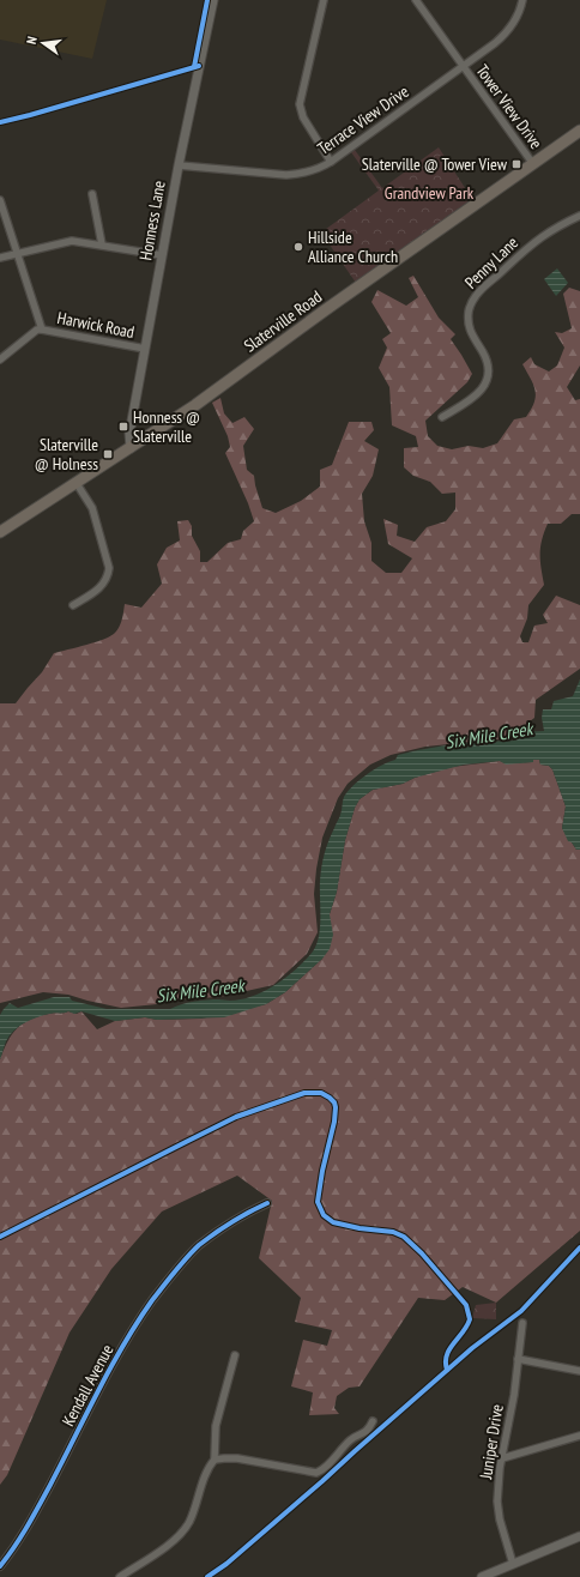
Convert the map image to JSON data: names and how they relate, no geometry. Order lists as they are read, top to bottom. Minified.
{"streets":{"highway":["Slaterville Road"],"street":["Tower View Drive","Terrace View Drive","Honness Lane","Penny Lane","Harwick Road","Kendall Avenue","Juniper Drive"]},"crossings":[["Tower View Drive","Terrace View Drive"],["Tower View Drive","Slaterville Road"],["Terrace View Drive","Honness Lane"],["Honness Lane","Slaterville Road"],["Honness Lane","Harwick Road"]],"water":["Six Mile Creek"],"parks":["Grandview Park"],"places":{"transit":["Slaterville @ Tower View","Honness @ Slaterville","Slaterville @ Holness"],"other":["Hillside Alliance Church"]},"north":"left"}
